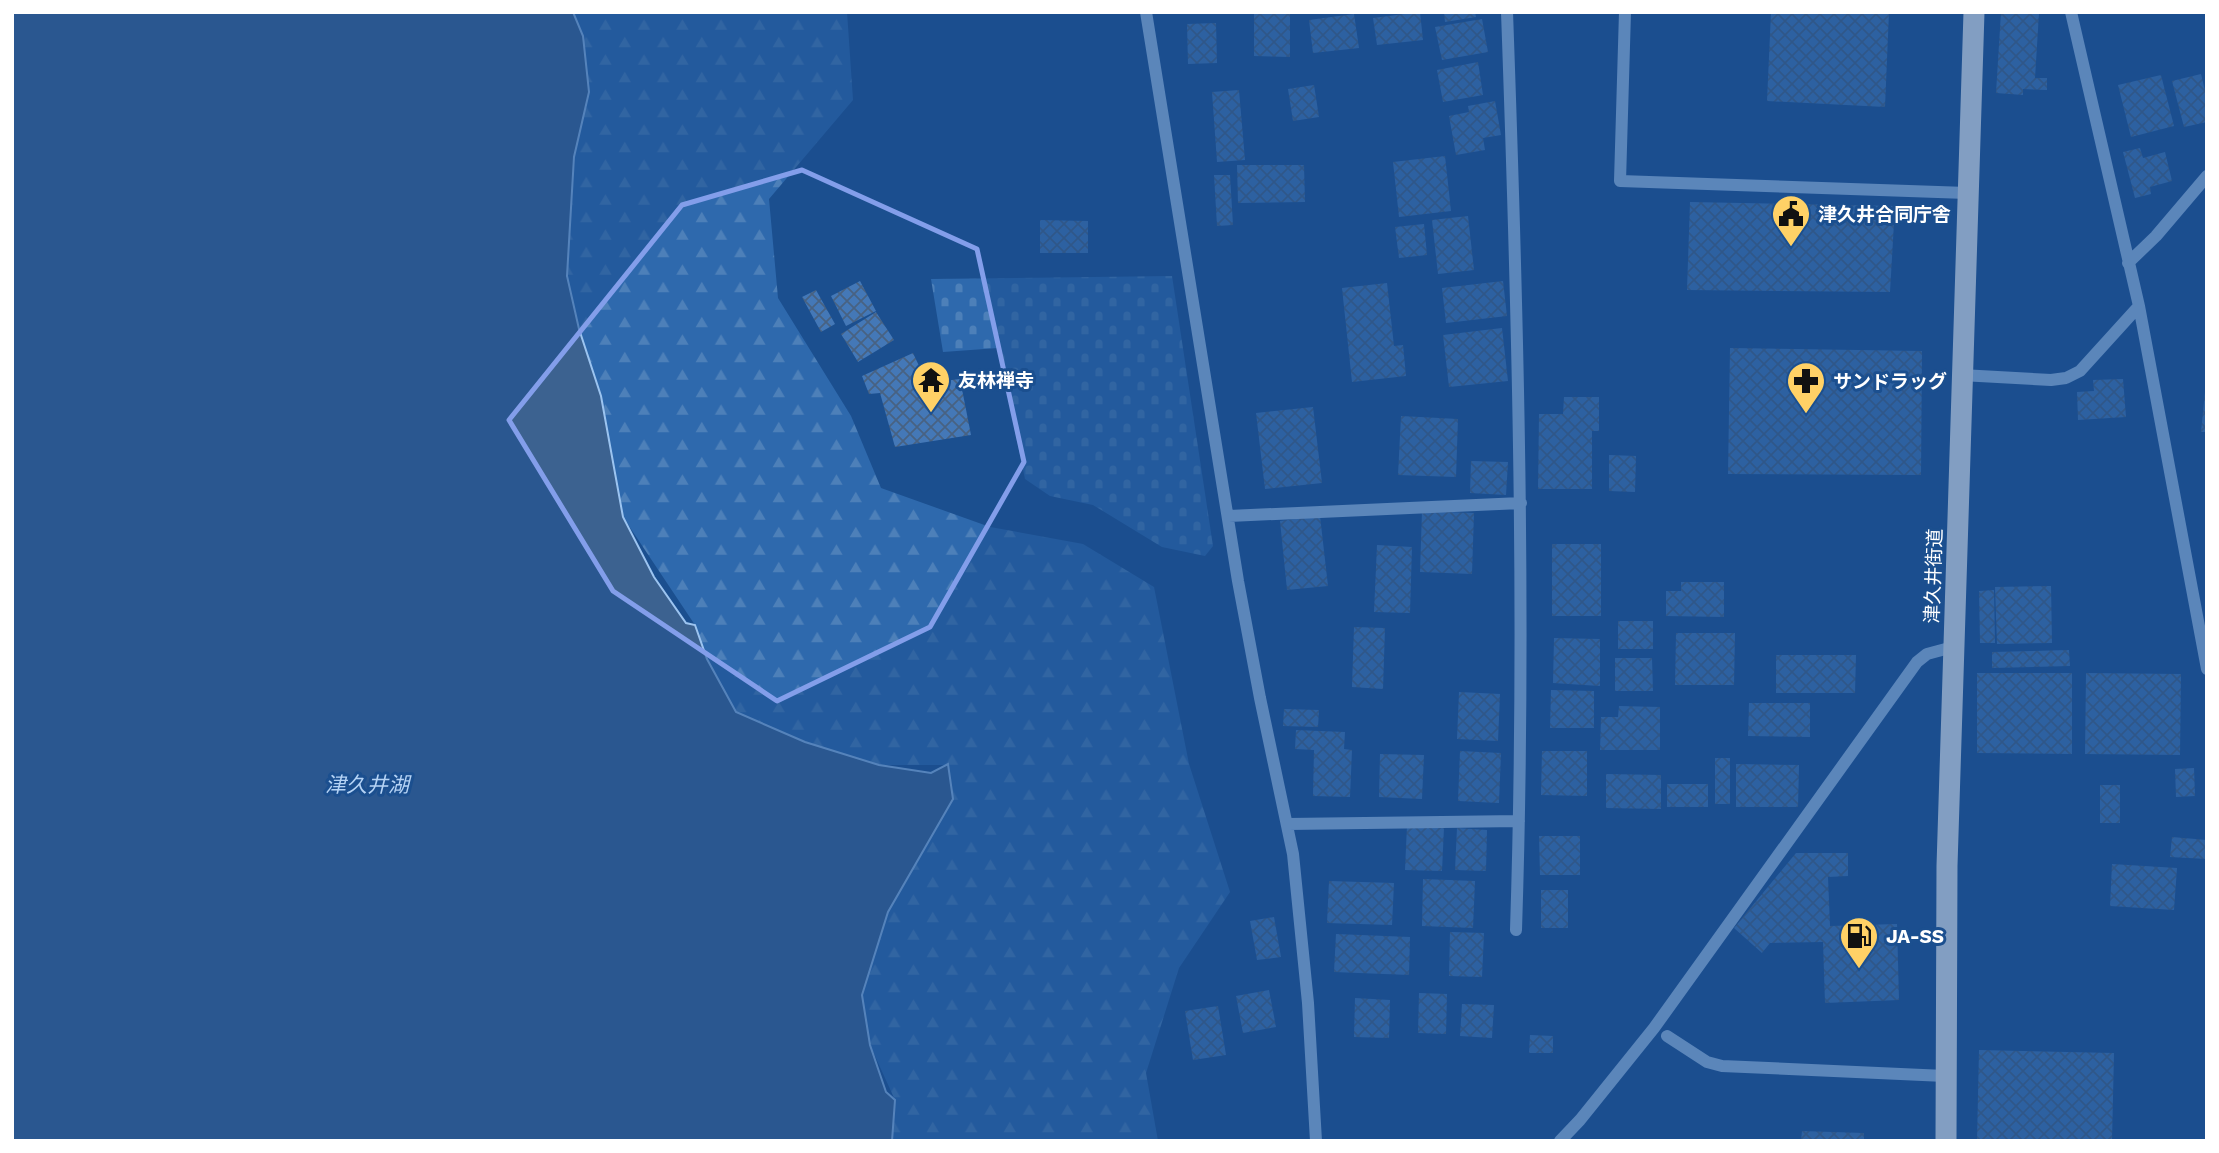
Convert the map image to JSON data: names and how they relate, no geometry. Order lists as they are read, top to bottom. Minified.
{"streets":{"highway":["津久井街道"]},"water":["津久井湖"],"places":{"public building":["津久井合同庁舎"],"temple":["友林禅寺"],"pharmacy":["サンドラッグ"],"fuel station":["JA-SS"]}}
